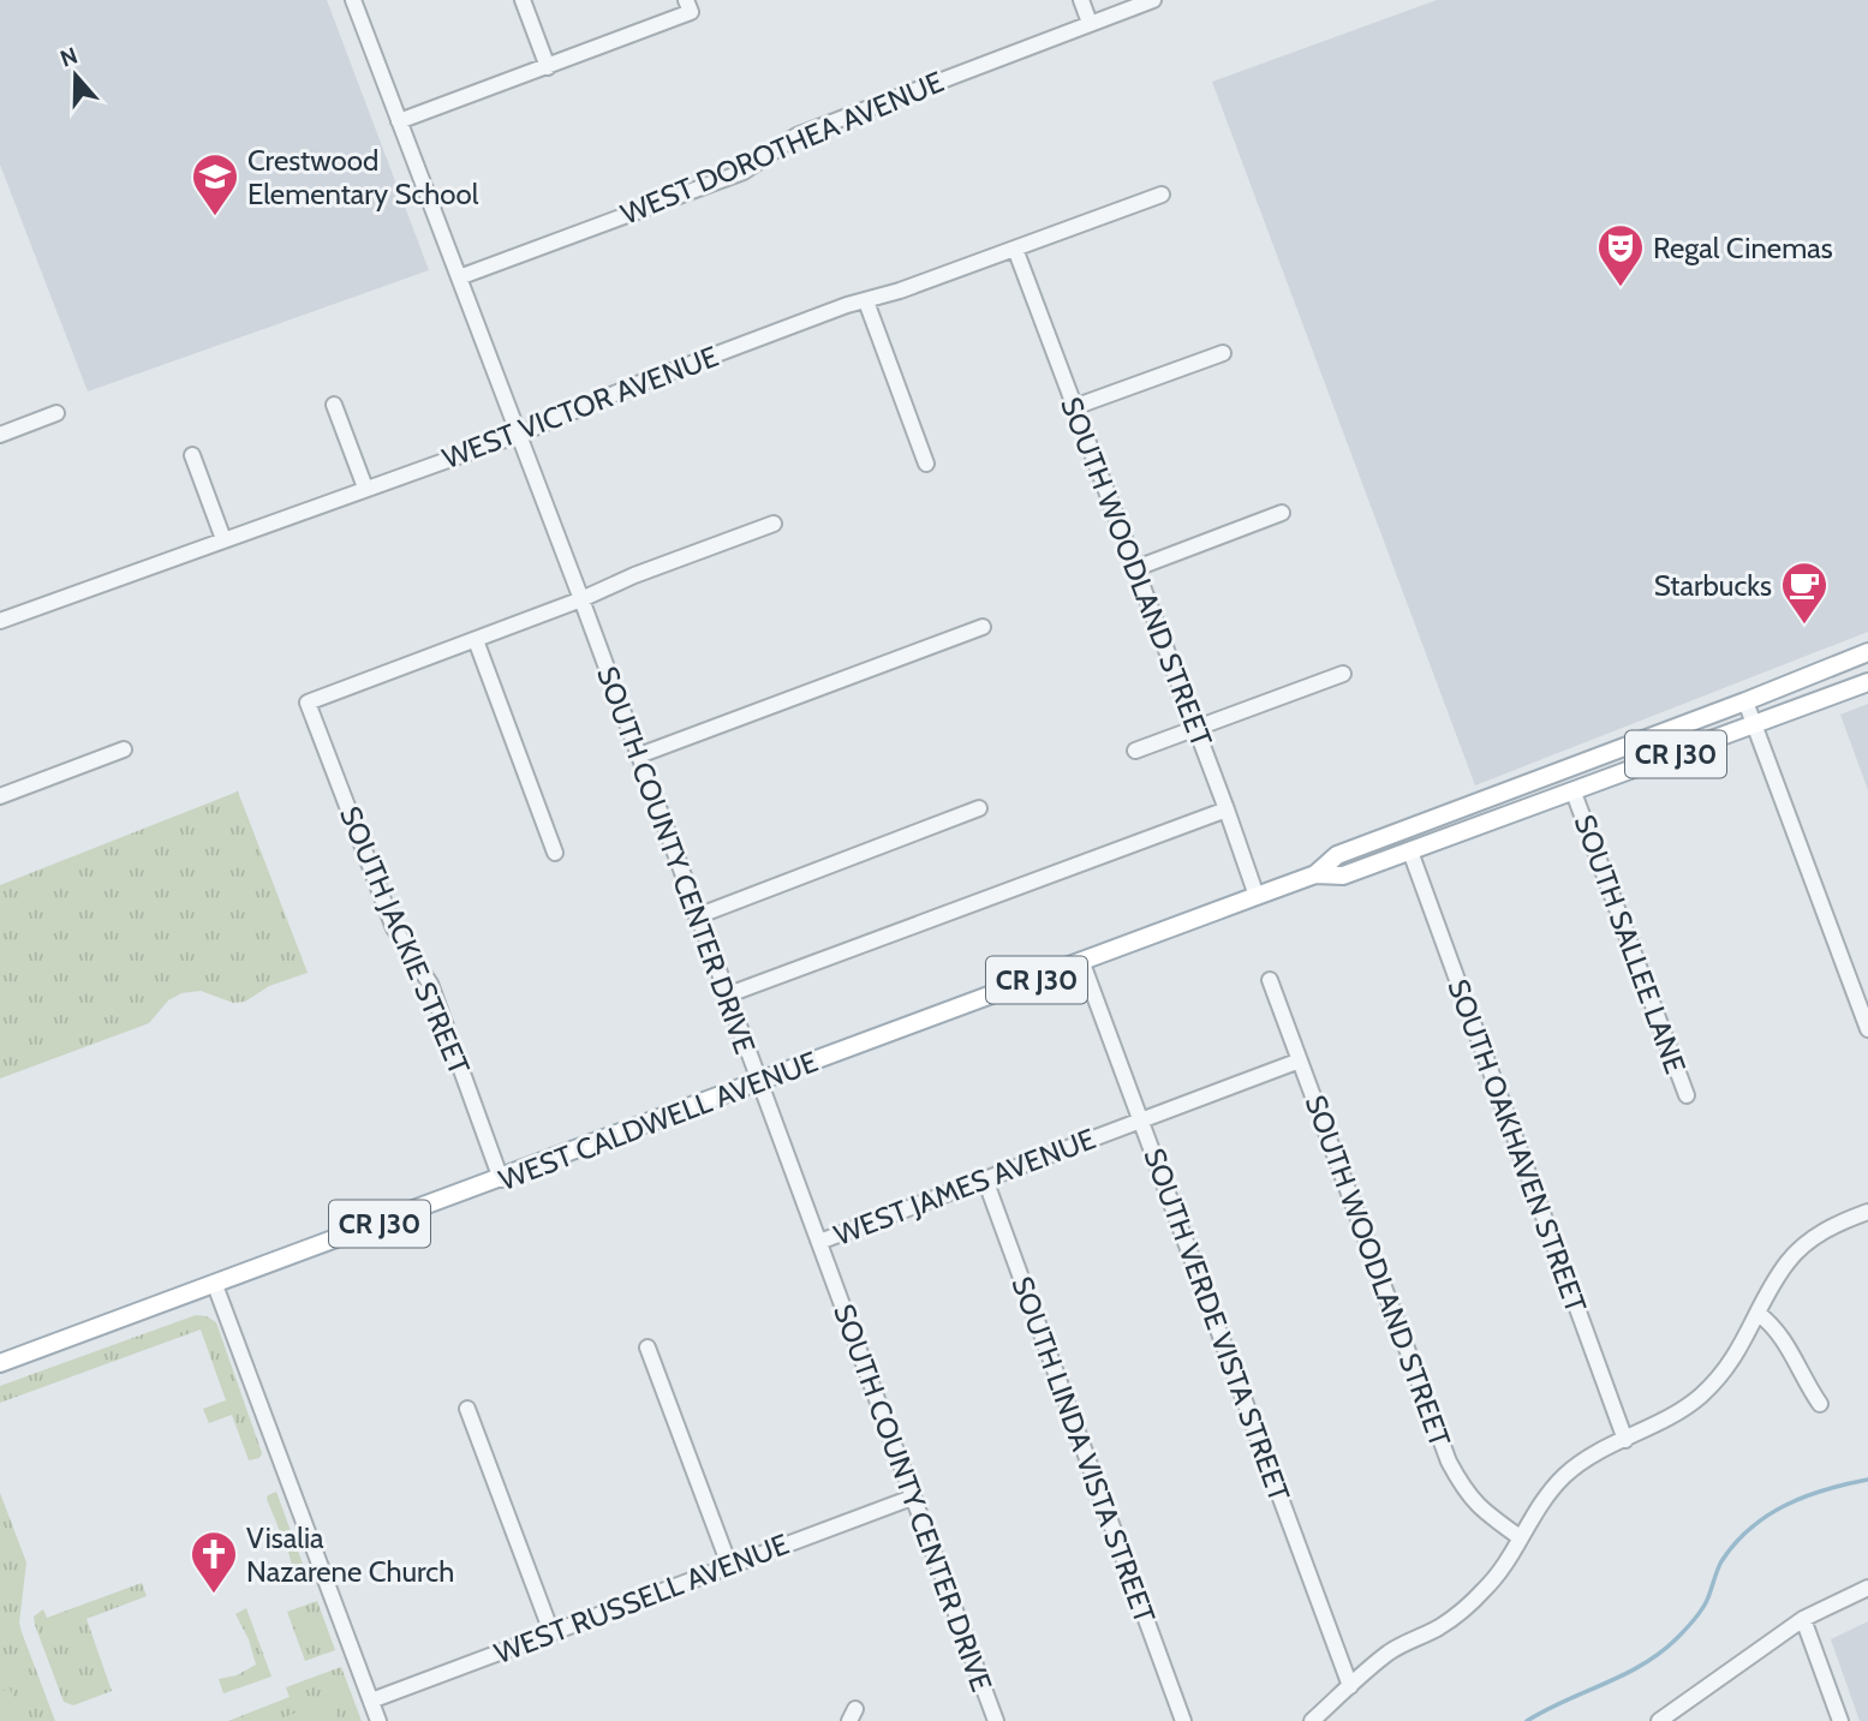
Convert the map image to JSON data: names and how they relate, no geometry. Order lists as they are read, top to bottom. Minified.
{"streets":{"main road":["CR J30","WEST CALDWELL AVENUE"],"street":["WEST DOROTHEA AVENUE","WEST VICTOR AVENUE","SOUTH WOODLAND STREET","SOUTH COUNTY CENTER DRIVE","SOUTH JACKIE STREET","SOUTH SALLEE LANE","SOUTH OAKHAVEN STREET","WEST JAMES AVENUE","SOUTH VERDE VISTA STREET","SOUTH LINDA VISTA STREET","WEST RUSSELL AVENUE"]},"crossings":[["WEST DOROTHEA AVENUE","SOUTH COUNTY CENTER DRIVE"],["WEST VICTOR AVENUE","SOUTH WOODLAND STREET"],["WEST VICTOR AVENUE","SOUTH COUNTY CENTER DRIVE"],["SOUTH WOODLAND STREET","WEST CALDWELL AVENUE"],["SOUTH WOODLAND STREET","WEST JAMES AVENUE"],["SOUTH COUNTY CENTER DRIVE","WEST CALDWELL AVENUE"],["SOUTH COUNTY CENTER DRIVE","WEST JAMES AVENUE"],["SOUTH COUNTY CENTER DRIVE","WEST RUSSELL AVENUE"],["SOUTH JACKIE STREET","WEST CALDWELL AVENUE"],["SOUTH SALLEE LANE","WEST CALDWELL AVENUE"],["WEST CALDWELL AVENUE","SOUTH OAKHAVEN STREET"],["WEST CALDWELL AVENUE","SOUTH VERDE VISTA STREET"],["WEST JAMES AVENUE","SOUTH VERDE VISTA STREET"],["WEST JAMES AVENUE","SOUTH LINDA VISTA STREET"]],"places":{"school or university":["Crestwood Elementary School"],"theatre":["Regal Cinemas"],"cafe":["Starbucks"],"church":["Visalia Nazarene Church"]},"north":"top"}
